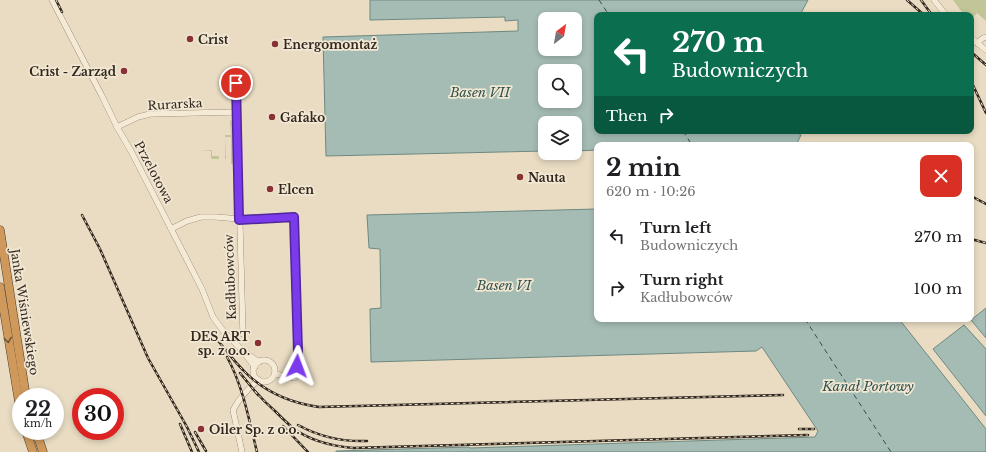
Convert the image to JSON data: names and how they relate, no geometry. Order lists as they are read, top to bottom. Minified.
{"streets":{"highway":["Janka Wiśniewskiego"],"street":["Rurarska","Przelotowa","Kadłubowców"]},"crossings":[["Rurarska","Przelotowa"],["Rurarska","Kadłubowców"]],"water":["Basen VII","Basen VI","Kanał Portowy"],"places":["Crist","Energomontaż","Crist - Zarząd","Gafako","Nauta","Elcen","DES ART sp. z o.o.","Oiler Sp. z o.o."],"north":"top right","page":{"turn":["270 m","Budowniczych"],"then":"Then","heading":["2 min","620 m · 10:26"],"list":[{"name":"Turn left","note":"Budowniczych","value":"270 m"},{"name":"Turn right","note":"Kadłubowców","value":"100 m"}],"speed":"22 km/h","limit":"30"}}
